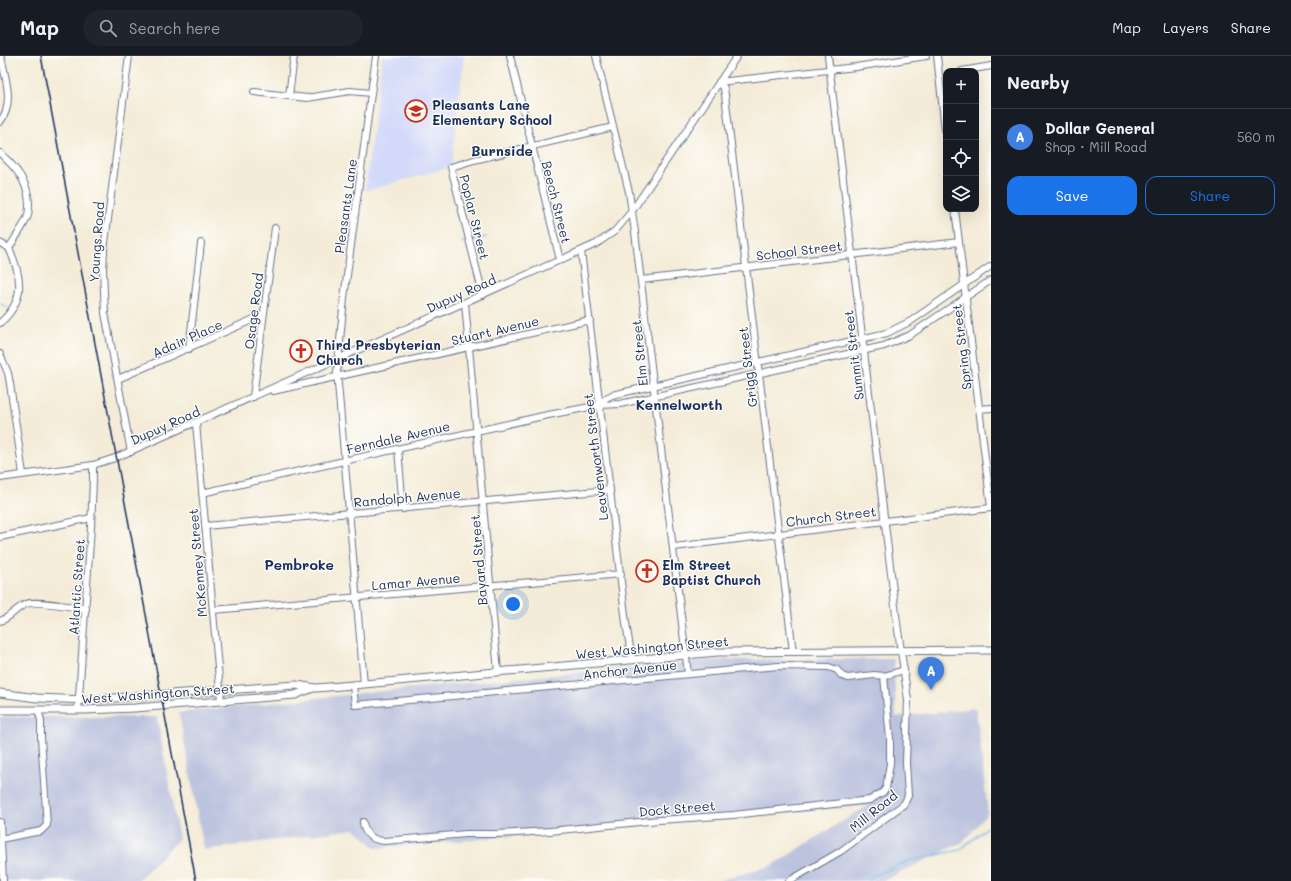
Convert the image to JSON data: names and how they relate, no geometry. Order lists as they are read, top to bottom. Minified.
{"streets":{"main road":["West Washington Street"],"street":["Beech Street","Pleasants Lane","Poplar Street","Youngs Road","School Street","Dupuy Road","Osage Road","Stuart Avenue","Adair Place","Spring Street","Elm Street","Summit Street","Grigg Street","Ferndale Avenue","Leavenworth Street","Randolph Avenue","Church Street","Bayard Street","McKenney Street","Lamar Avenue","Atlantic Street","Anchor Avenue","Dock Street","Mill Road"]},"crossings":[["Beech Street","Poplar Street"],["Beech Street","Dupuy Road"],["Pleasants Lane","Dupuy Road"],["Pleasants Lane","Stuart Avenue"],["Pleasants Lane","Ferndale Avenue"],["Pleasants Lane","Randolph Avenue"],["Pleasants Lane","Lamar Avenue"],["Pleasants Lane","West Washington Street"],["Poplar Street","Dupuy Road"],["Youngs Road","Dupuy Road"],["Youngs Road","Adair Place"],["School Street","Spring Street"],["School Street","Elm Street"],["School Street","Summit Street"],["School Street","Grigg Street"],["Dupuy Road","Osage Road"],["Dupuy Road","Stuart Avenue"],["Dupuy Road","Elm Street"],["Dupuy Road","Grigg Street"],["Dupuy Road","Leavenworth Street"],["Dupuy Road","Bayard Street"],["Dupuy Road","McKenney Street"],["Dupuy Road","Atlantic Street"],["Osage Road","Adair Place"],["Stuart Avenue","Leavenworth Street"],["Stuart Avenue","Bayard Street"],["Spring Street","Ferndale Avenue"],["Spring Street","Church Street"],["Elm Street","Ferndale Avenue"],["Elm Street","Church Street"],["Elm Street","West Washington Street"],["Elm Street","Anchor Avenue"],["Summit Street","Ferndale Avenue"],["Summit Street","Church Street"],["Summit Street","West Washington Street"],["Summit Street","Mill Road"],["Grigg Street","Ferndale Avenue"],["Grigg Street","Church Street"],["Grigg Street","West Washington Street"],["Ferndale Avenue","Leavenworth Street"],["Ferndale Avenue","Bayard Street"],["Ferndale Avenue","McKenney Street"],["Leavenworth Street","Randolph Avenue"],["Leavenworth Street","Lamar Avenue"],["Leavenworth Street","West Washington Street"],["Randolph Avenue","Bayard Street"],["Randolph Avenue","McKenney Street"],["Bayard Street","Lamar Avenue"],["Bayard Street","West Washington Street"],["McKenney Street","Lamar Avenue"],["McKenney Street","West Washington Street"],["Atlantic Street","West Washington Street"],["West Washington Street","Anchor Avenue"],["West Washington Street","Mill Road"],["Anchor Avenue","Dock Street"],["Anchor Avenue","Mill Road"]],"districts":["Burnside","Kennelworth","Pembroke"],"places":{"school or university":["Pleasants Lane Elementary School"],"church":["Third Presbyterian Church","Elm Street Baptist Church"]},"page":{"header":"Map","search":"Search here","nav":["Map","Layers","Share"],"heading":"Nearby","map_buttons":["+","−"],"list":[{"mark":"A","name":"Dollar General","note":"Shop · Mill Road","value":"560 m"}],"buttons":["Save","Share"],"pins":"A"}}
